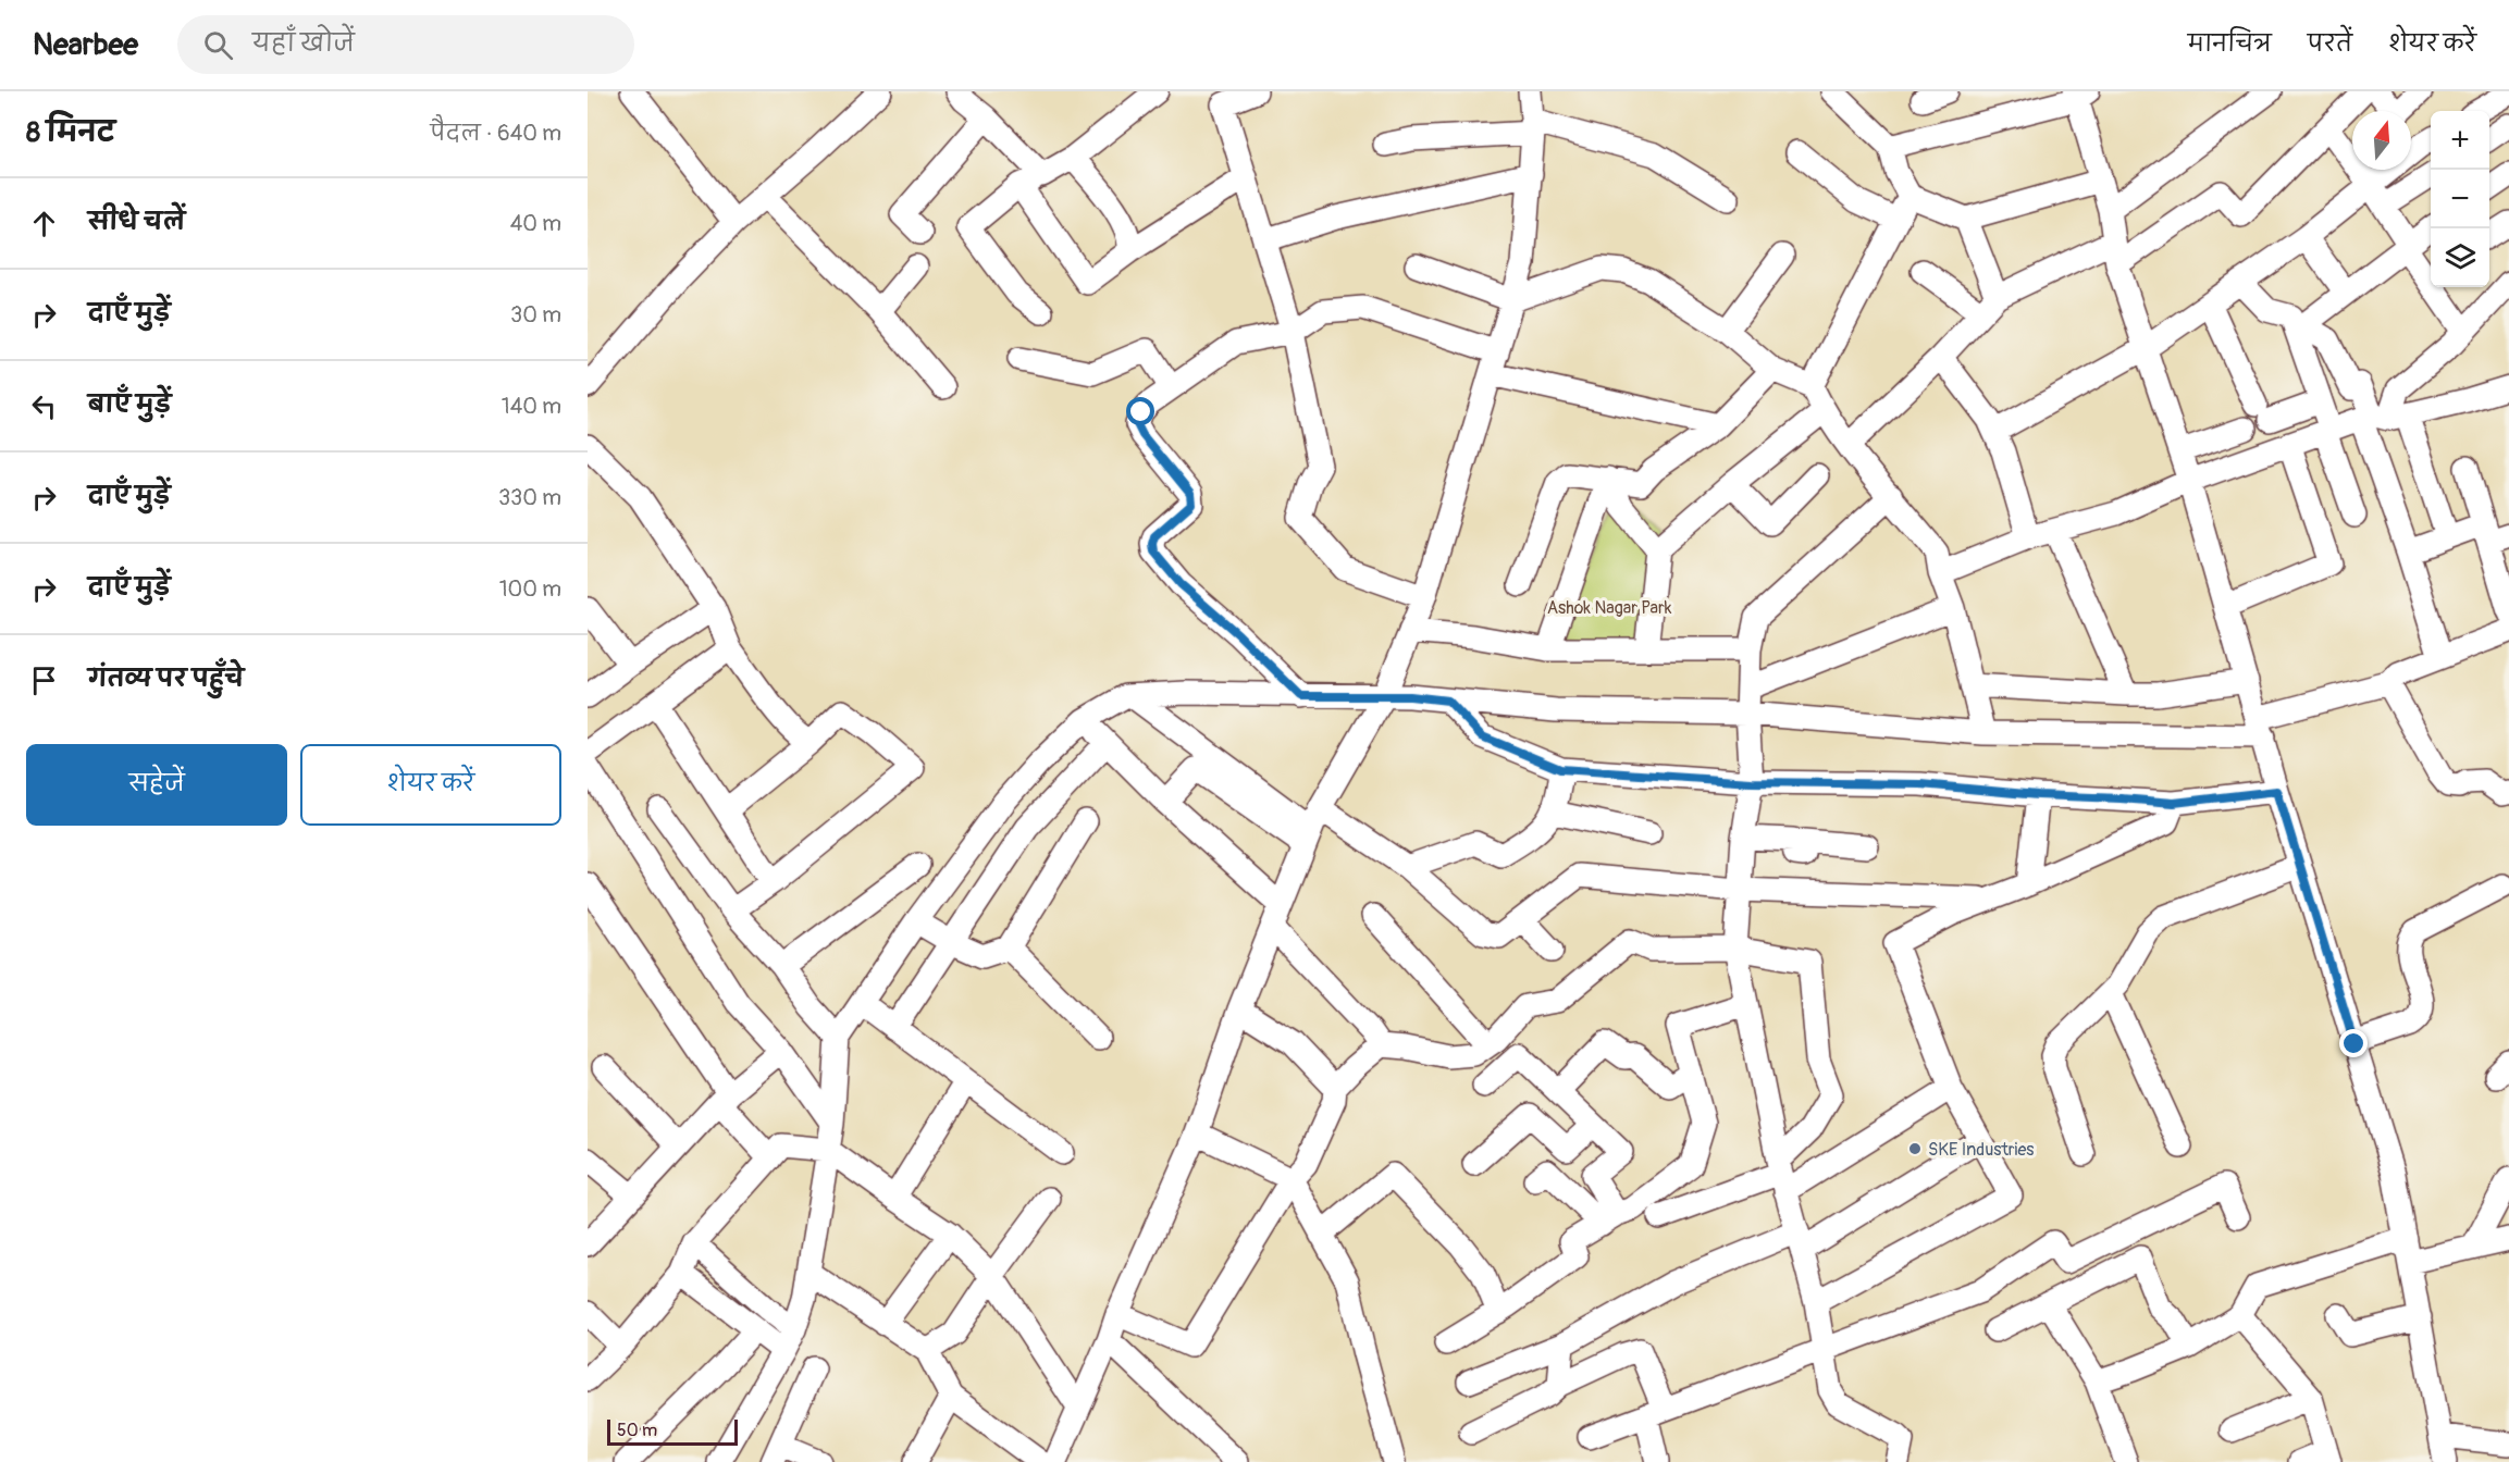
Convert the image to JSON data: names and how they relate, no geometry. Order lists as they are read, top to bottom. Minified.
{"parks":["Ashok Nagar Park"],"places":["SKE Industries"],"scale_bar":"50 m","north":"top","page":{"header":"Nearbee","search":"यहाँ खोजें","nav":["मानचित्र","परतें","शेयर करें"],"heading":["8 मिनट","पैदल · 640 m"],"map_buttons":["+","−"],"list":[["सीधे चलें","40 m"],["दाएँ मुड़ें","30 m"],["बाएँ मुड़ें","140 m"],["दाएँ मुड़ें","330 m"],["दाएँ मुड़ें","100 m"],"गंतव्य पर पहुँचे"],"buttons":["सहेजें","शेयर करें"],"scale":"50 m"}}
